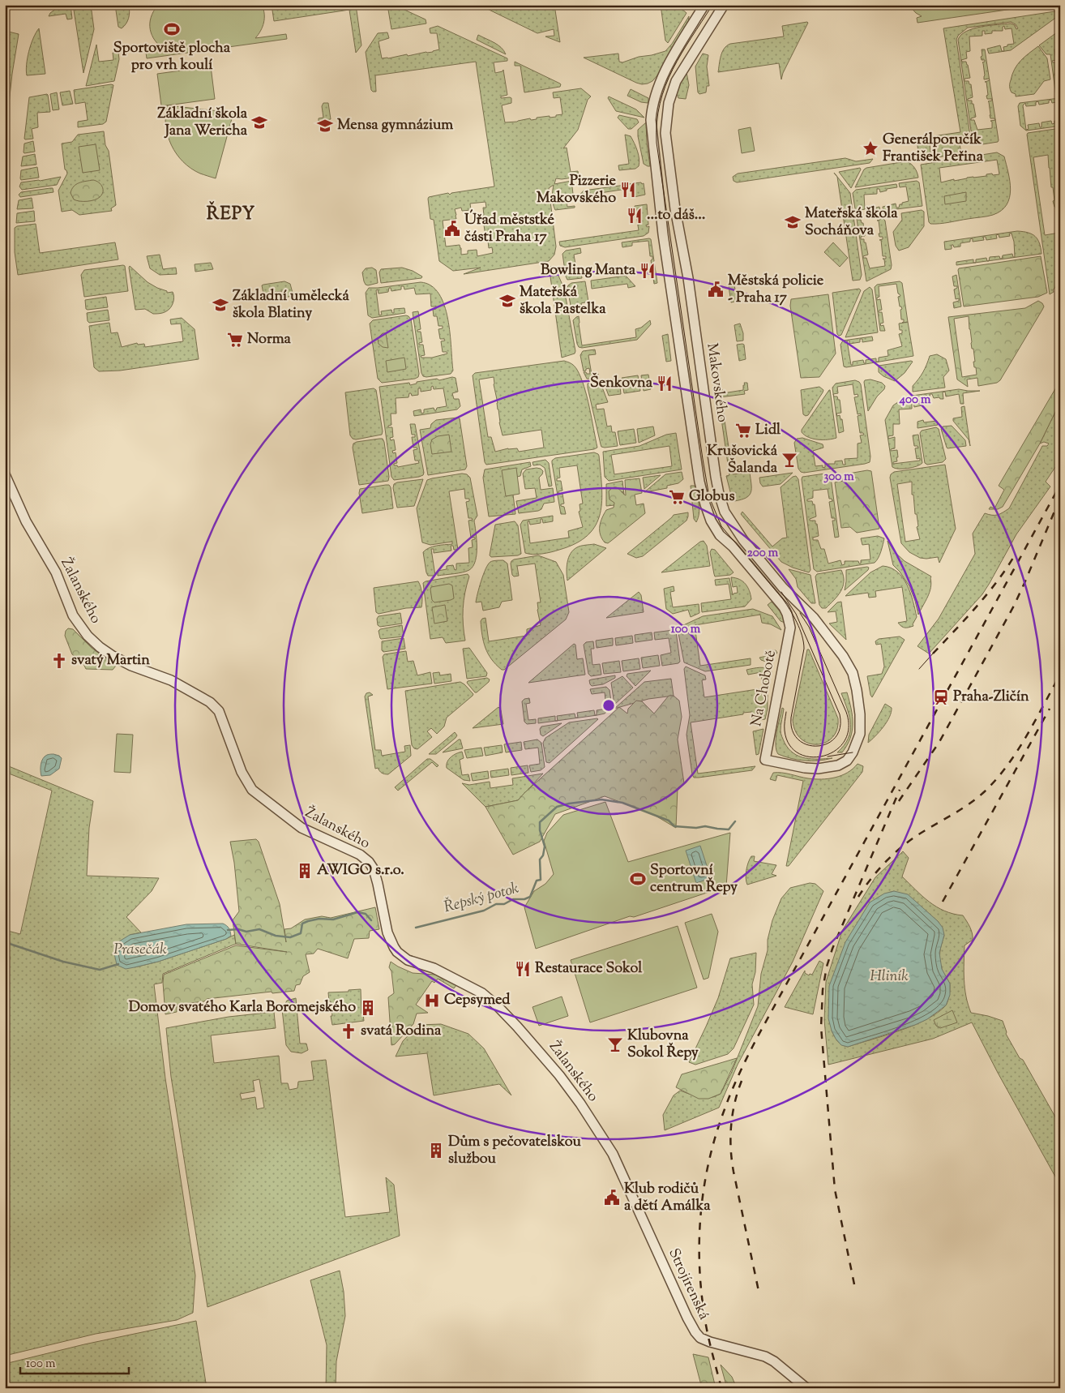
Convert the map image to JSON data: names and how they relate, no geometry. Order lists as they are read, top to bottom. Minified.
{"streets":{"street":["Makovského","Žalanského","Na Chobotě","Strojírenská"]},"crossings":[["Makovského","Na Chobotě"],["Žalanského","Strojírenská"]],"districts":["ŘEPY"],"water":["Řepský potok","Prasečák","Hliník"],"places":{"sports":["Sportoviště plocha pro vrh koulí","Sportovní centrum Řepy"],"school or university":["Základní škola Jana Wericha","Mensa gymnázium","Mateřská škola Socháňova","Mateřská škola Pastelka","Základní umělecká škola Blatiny"],"place":["Generálporučík František Peřina"],"restaurant":["Pizzerie Makovského","…to dáš…","Bowling Manta","Šenkovna","Restaurace Sokol"],"public building":["Úřad měststké části Praha 17","Městská policie - Praha 17","Klub rodičů a dětí Amálka"],"supermarket":["Norma","Lidl","Globus"],"bar":["Krušovická Šalanda","Klubovna Sokol Řepy"],"church":["svatý Martin","svatá Rodina"],"station":["Praha-Zličín"],"building":["AWIGO s.r.o.","Domov svatého Karla Boromejského","Dům s pečovatelskou službou"],"hospital":["Cepsymed"]},"scale_bar":"100 m","rings":["400 m","300 m","200 m","100 m"]}
